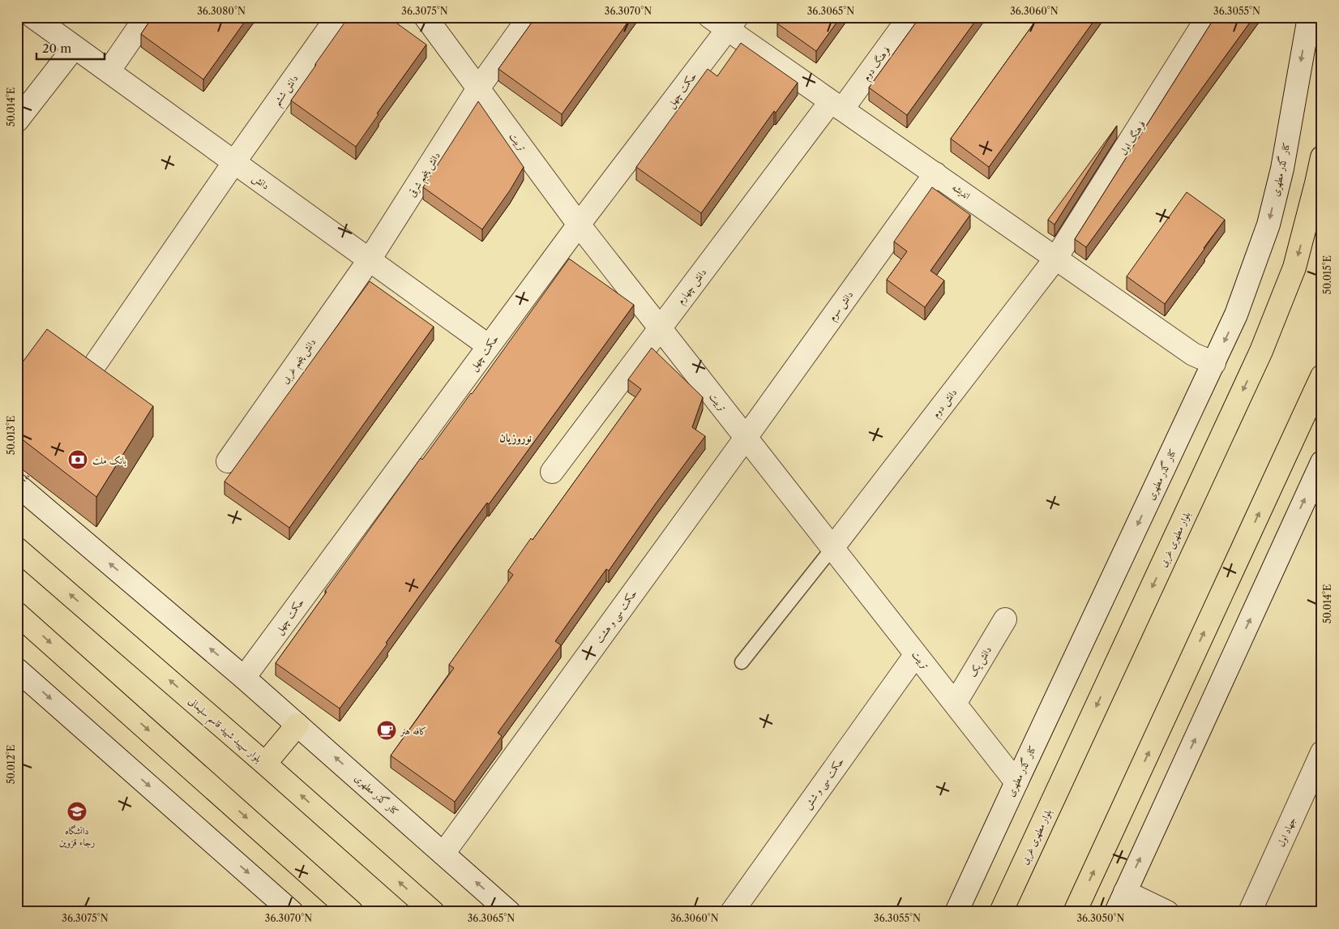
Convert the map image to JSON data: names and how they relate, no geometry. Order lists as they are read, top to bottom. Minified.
{"streets":{"main road":["بلوار مطهری غربی","بلوار سپهبد شهید قاسم سلیمانی"],"street":["فرهنگ دوم","دانش ششم","حکمت چهل","فرهنگ اول","تربیت","کنار گذر مطهری","دانش پنجم شرقی","دانش","اندیشه","دانش چهارم","دانش سوم","دانش پنجم غربی","دانش دوم","حکمت سی و هشت","دانش یک","حکمت سی و شش","جهاد اول"]},"crossings":[["فرهنگ دوم","اندیشه"],["فرهنگ دوم","دانش چهارم"],["دانش ششم","دانش"],["حکمت چهل","تربیت"],["حکمت چهل","کنار گذر مطهری"],["حکمت چهل","دانش"],["حکمت چهل","اندیشه"],["فرهنگ اول","اندیشه"],["فرهنگ اول","دانش دوم"],["تربیت","کنار گذر مطهری"],["تربیت","دانش پنجم شرقی"],["تربیت","دانش چهارم"],["تربیت","دانش سوم"],["تربیت","دانش دوم"],["تربیت","حکمت سی و هشت"],["تربیت","دانش یک"],["تربیت","حکمت سی و شش"],["کنار گذر مطهری","اندیشه"],["کنار گذر مطهری","حکمت سی و هشت"],["دانش پنجم شرقی","دانش"],["دانش پنجم شرقی","دانش پنجم غربی"],["دانش","دانش پنجم غربی"],["اندیشه","دانش چهارم"],["اندیشه","دانش سوم"],["اندیشه","دانش دوم"],["دانش سوم","حکمت سی و هشت"]],"districts":["نوروزیان"],"places":{"bank":["بانک ملت"],"cafe":["کافه هنر"],"school or university":["دانشگاه رجاء قزوین"]},"scale_bar":"20 m","coordinates":["36.3080°N","36.3075°N","36.3070°N","36.3065°N","36.3060°N","36.3055°N","50.014°E","50.015°E","50.013°E","50.012°E","36.3050°N"]}
